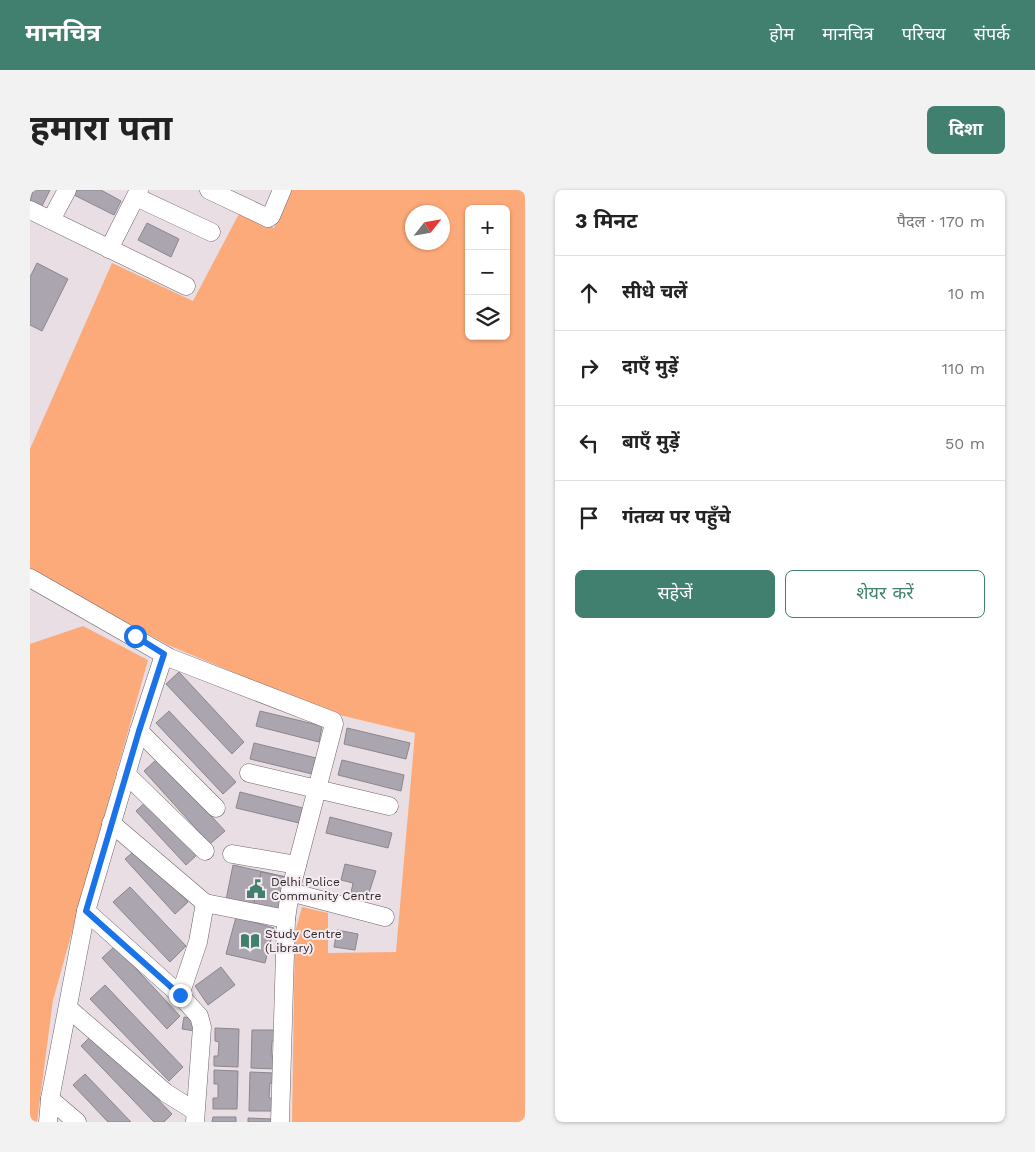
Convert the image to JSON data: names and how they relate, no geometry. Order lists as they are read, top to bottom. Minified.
{"places":{"public building":["Delhi Police Community Centre"],"library":["Study Centre (Library)"]},"north":"top right","page":{"header":"मानचित्र","nav":["होम","मानचित्र","परिचय","संपर्क"],"buttons":["दिशा",["सहेजें","शेयर करें"]],"title":"हमारा पता","heading":["3 मिनट","पैदल · 170 m"],"map_buttons":["+","−"],"list":[["सीधे चलें","10 m"],["दाएँ मुड़ें","110 m"],["बाएँ मुड़ें","50 m"],"गंतव्य पर पहुँचे"]}}
